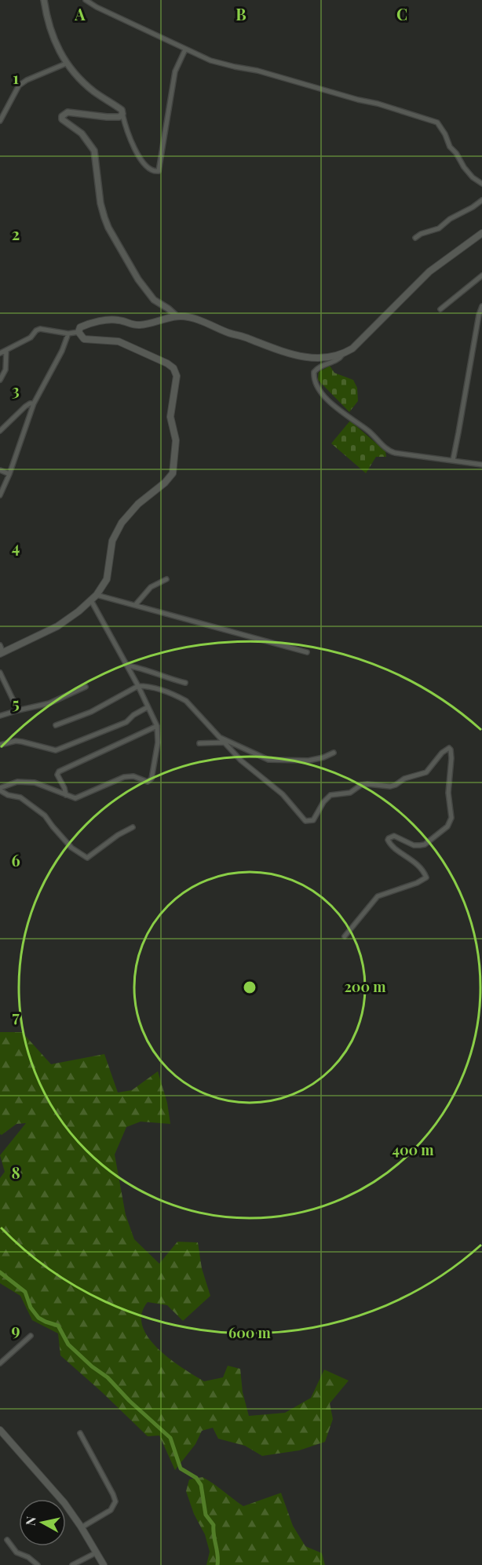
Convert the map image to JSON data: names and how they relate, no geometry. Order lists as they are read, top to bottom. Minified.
{"north":"left","grid":{"columns":["A","B","C"],"rows":["1","2","3","4","5","6","7","8","9"]},"rings":["200 m","400 m","600 m"]}
